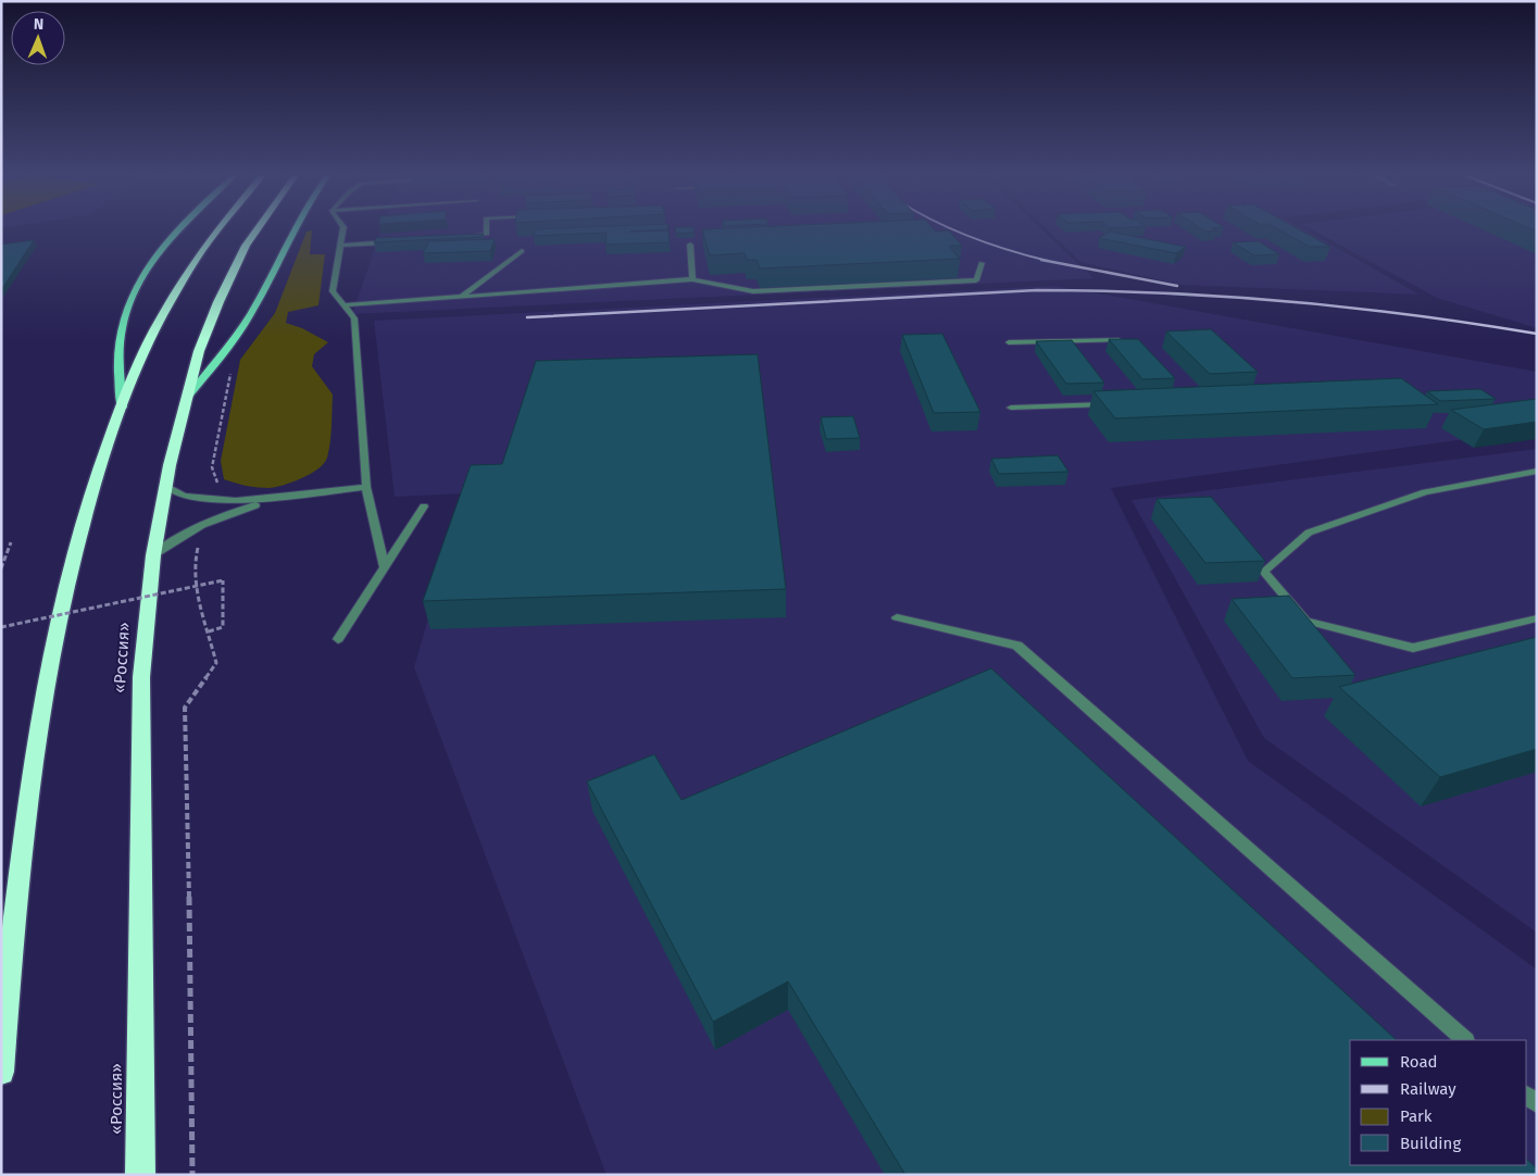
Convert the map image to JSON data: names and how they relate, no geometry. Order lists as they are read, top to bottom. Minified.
{"streets":{"highway":["«Россия»"]},"legend":["Road","Railway","Park","Building"],"north":"top"}
